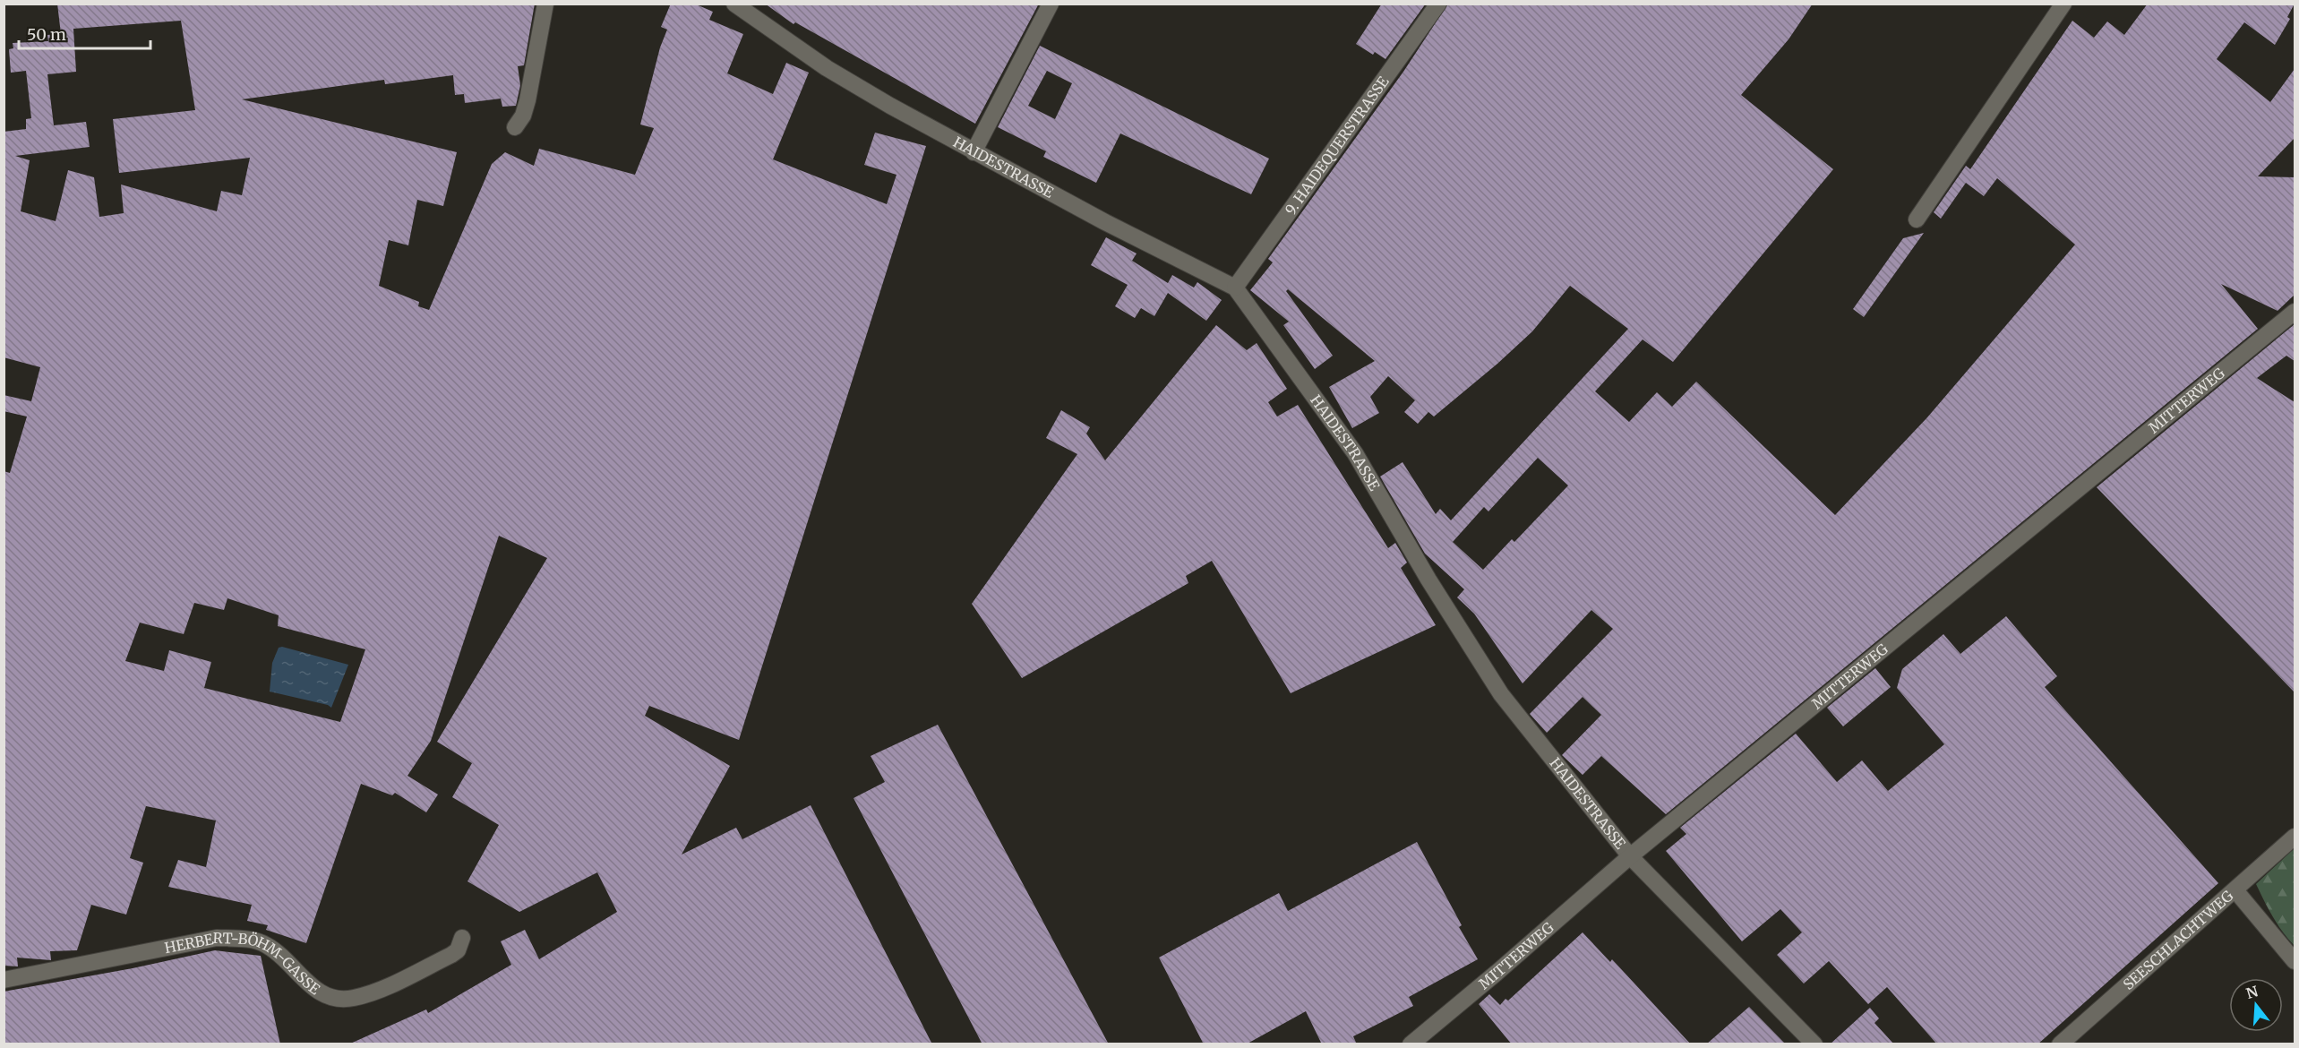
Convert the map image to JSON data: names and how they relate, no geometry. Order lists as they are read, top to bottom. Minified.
{"streets":{"street":["9. HAIDEQUERSTRASSE","HAIDESTRASSE","MITTERWEG","SEESCHLACHTWEG","HERBERT-BÖHM-GASSE"]},"crossings":[["9. HAIDEQUERSTRASSE","HAIDESTRASSE"],["HAIDESTRASSE","MITTERWEG"]],"scale_bar":"50 m","north":"top"}
